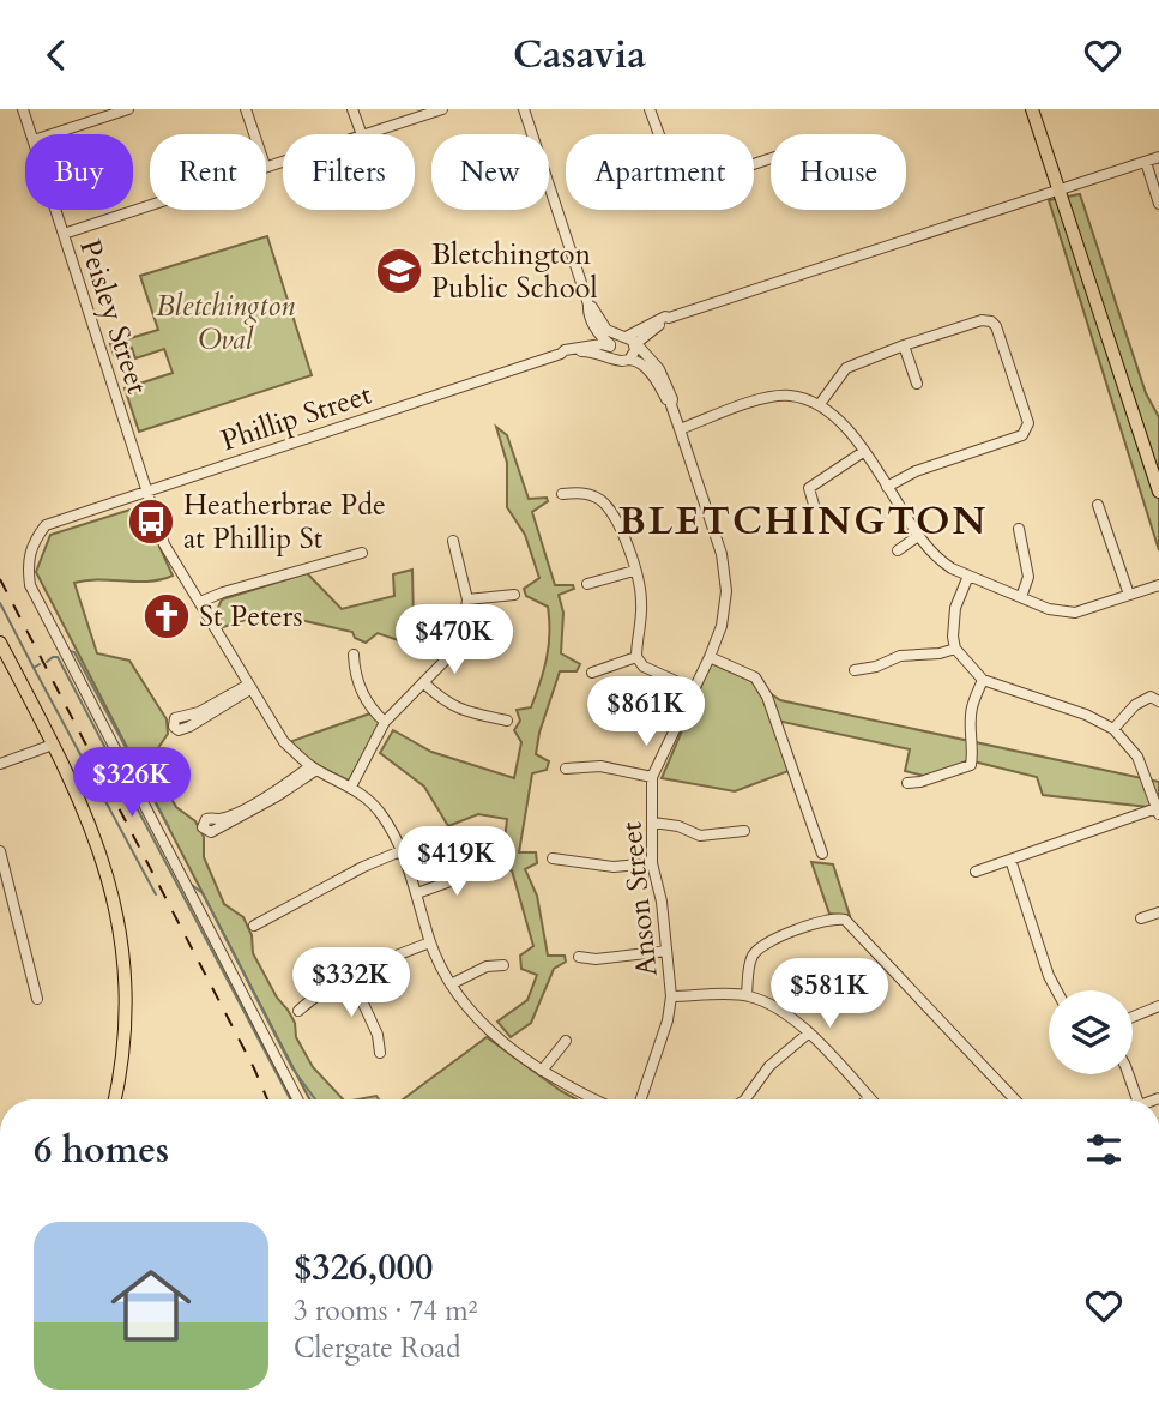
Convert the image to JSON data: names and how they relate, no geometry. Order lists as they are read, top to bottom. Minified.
{"streets":{"street":["Peisley Street","Phillip Street","Anson Street"]},"crossings":[["Peisley Street","Phillip Street"],["Phillip Street","Anson Street"]],"districts":["BLETCHINGTON"],"parks":["Bletchington Oval"],"places":{"school or university":["Bletchington Public School"],"bus stop":["Heatherbrae Pde at Phillip St"],"church":["St Peters"]},"page":{"header":"Casavia","chip":["Buy","Rent","Filters","New","Apartment","House"],"price":["$470K","$861K","$326K","$419K","$332K","$581K"],"heading":"6 homes","list":[{"name":"$326,000","note":"3 rooms · 74 m² · Clergate Road"}]}}
